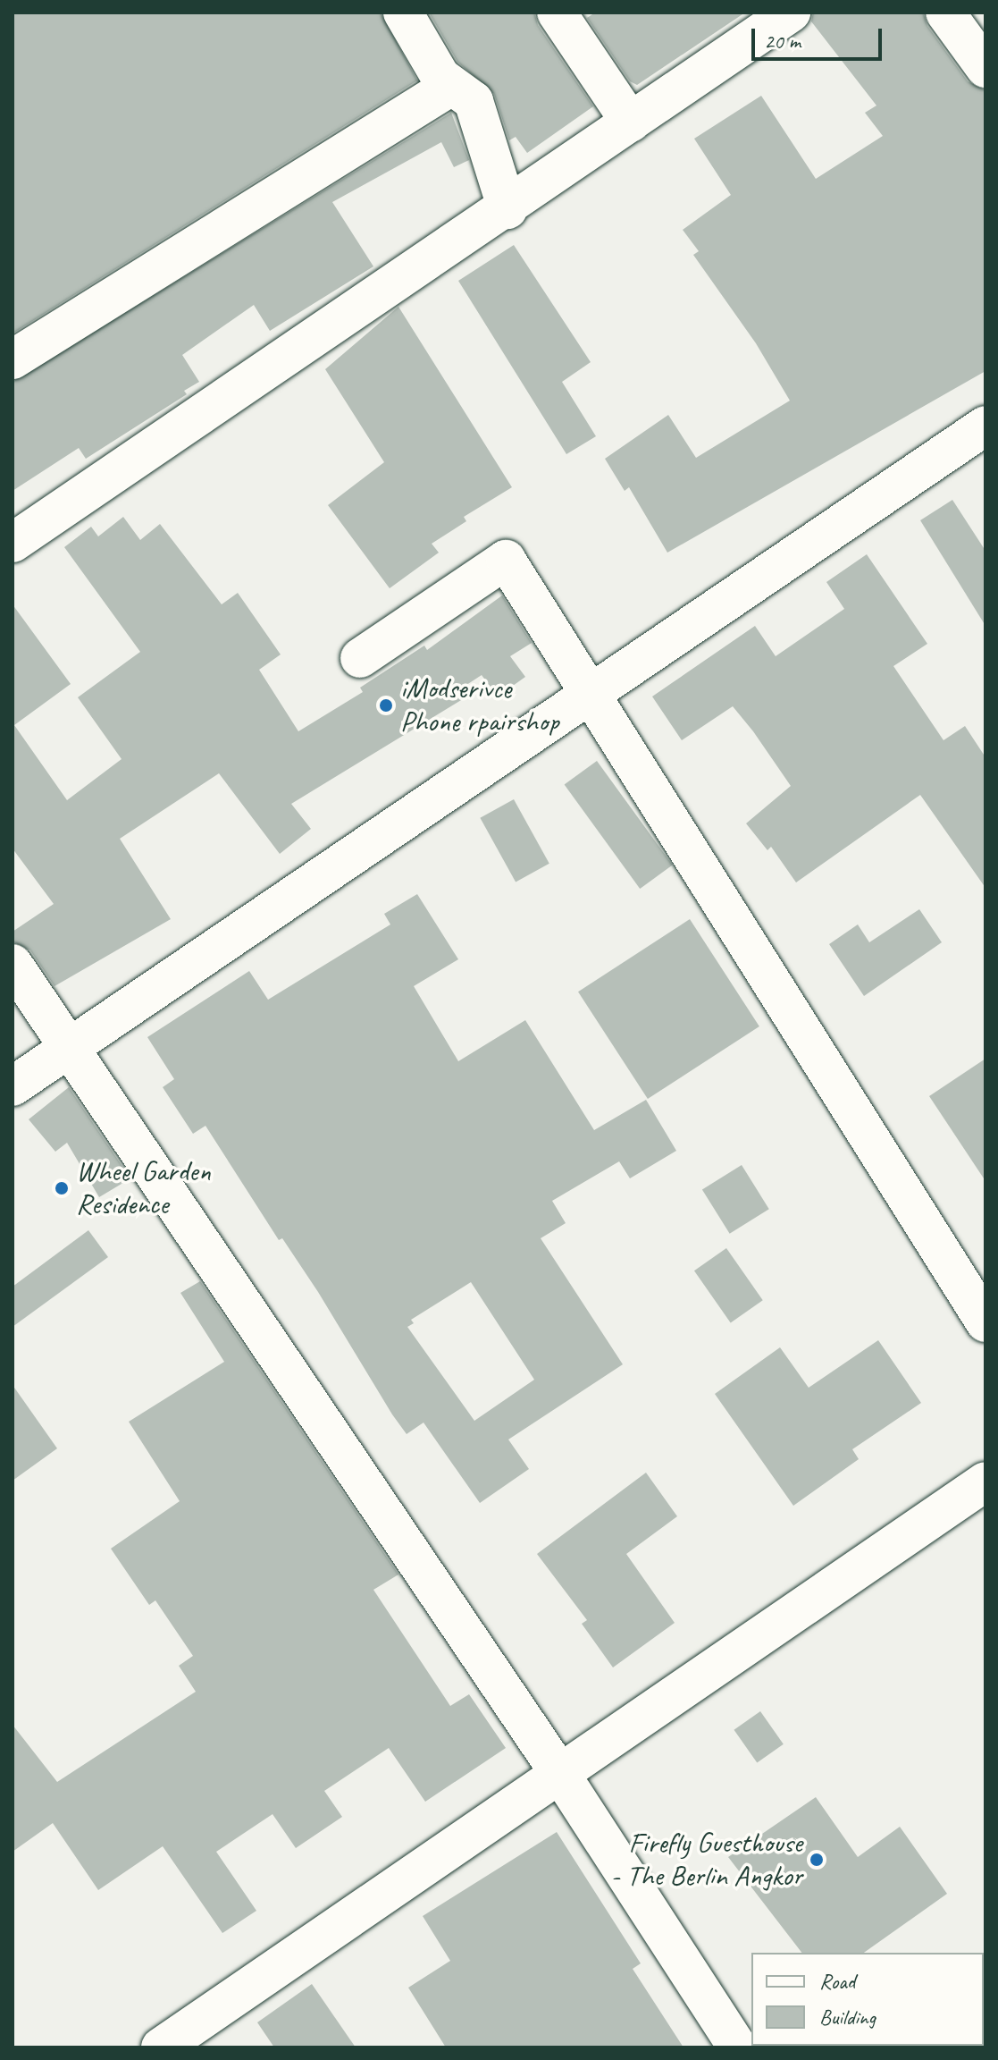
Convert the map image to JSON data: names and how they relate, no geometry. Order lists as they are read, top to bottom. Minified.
{"places":["iModserivce Phone rpairshop","Wheel Garden Residence","Firefly Guesthouse - The Berlin Angkor"],"legend":["Road","Building"],"scale_bar":"20 m"}
